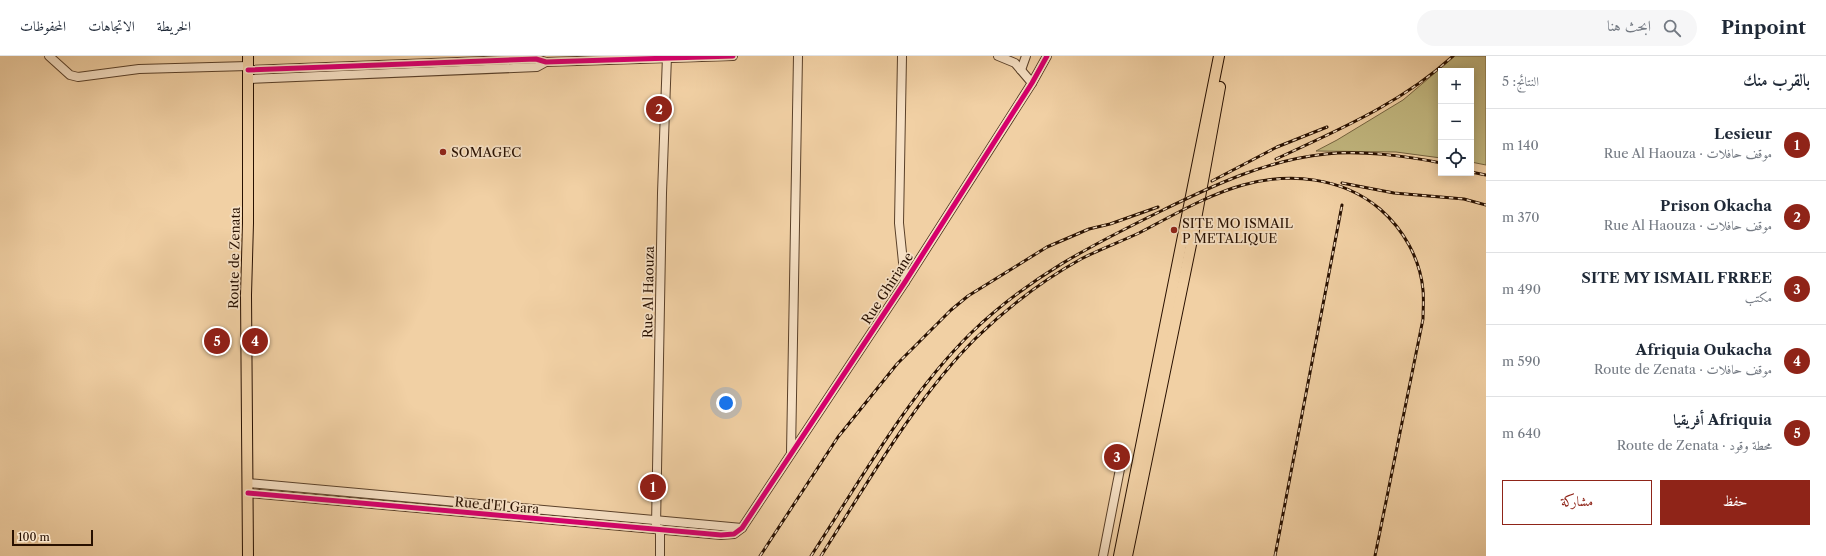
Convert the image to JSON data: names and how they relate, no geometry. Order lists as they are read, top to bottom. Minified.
{"streets":{"main road":["Route de Zenata"],"street":["Rue Ghiriane","Rue Al Haouza","Rue d'El Gara"]},"crossings":[["Route de Zenata","Rue d'El Gara"],["Rue Ghiriane","Rue d'El Gara"],["Rue Al Haouza","Rue d'El Gara"]],"places":["SOMAGEC","SITE MO ISMAIL P METALIQUE"],"scale_bar":"100 m","page":{"header":"Pinpoint","search":"ابحث هنا","nav":["الخريطة","الاتجاهات","المحفوظات"],"heading":["بالقرب منك","النتائج: 5"],"map_buttons":["+","−"],"pins":["2","4","5","3","1"],"list":[{"mark":"1","name":"Lesieur","note":"موقف حافلات · Rue Al Haouza","value":"140 m"},{"mark":"2","name":"Prison Okacha","note":"موقف حافلات · Rue Al Haouza","value":"370 m"},{"mark":"3","name":"SITE MY ISMAIL FRREE","note":"مكتب","value":"490 m"},{"mark":"4","name":"Afriquia Oukacha","note":"موقف حافلات · Route de Zenata","value":"590 m"},{"mark":"5","name":"Afriquia أفريقيا","note":"محطة وقود · Route de Zenata","value":"640 m"}],"buttons":["حفظ","مشاركة"],"scale":"100 m"}}
